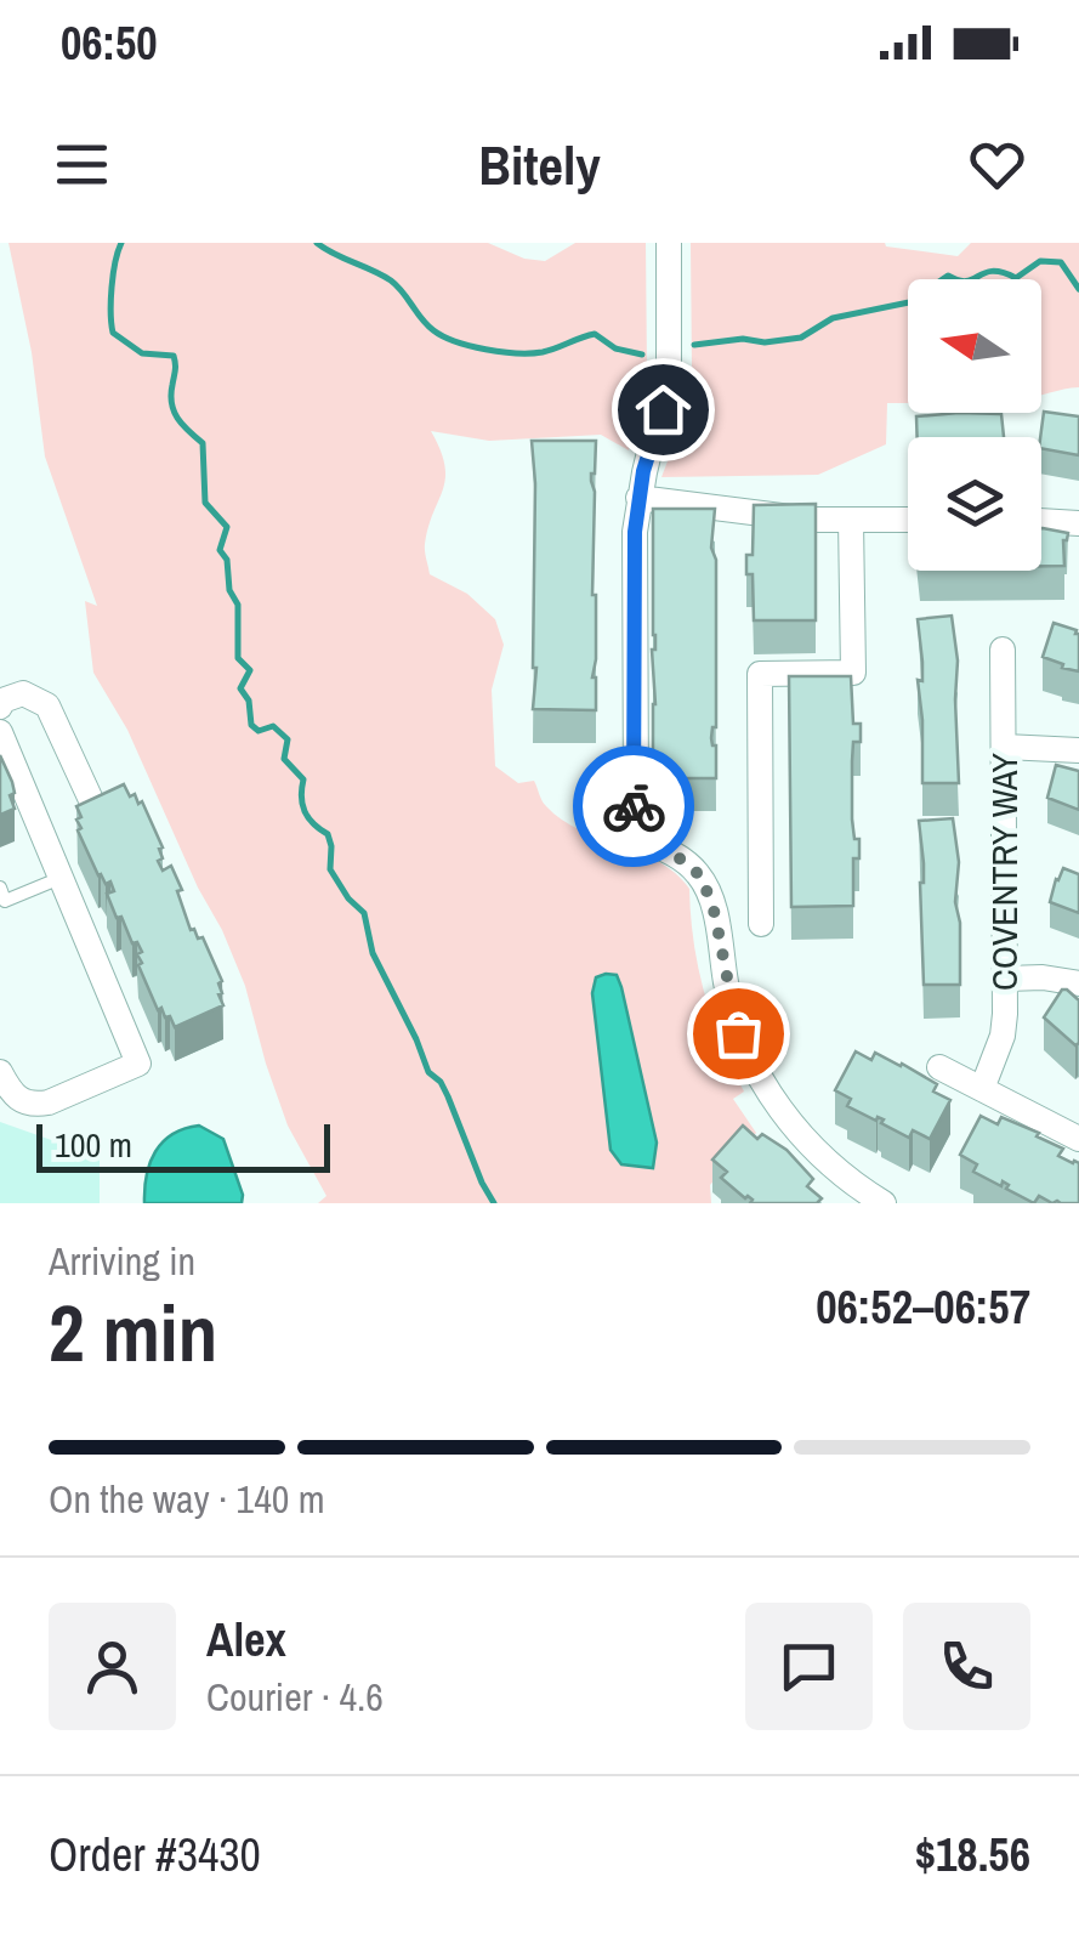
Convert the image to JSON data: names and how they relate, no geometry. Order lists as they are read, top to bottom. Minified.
{"streets":{"street":["COVENTRY WAY"]},"scale_bar":"100 m","north":"left","page":{"status":"06:50","header":"Bitely","scale":"100 m","heading":["2 min","Arriving in","06:52–06:57"],"panel":["Alex","Courier · 4.6","Order #3430","$18.56"],"bar":"On the way · 140 m"}}
